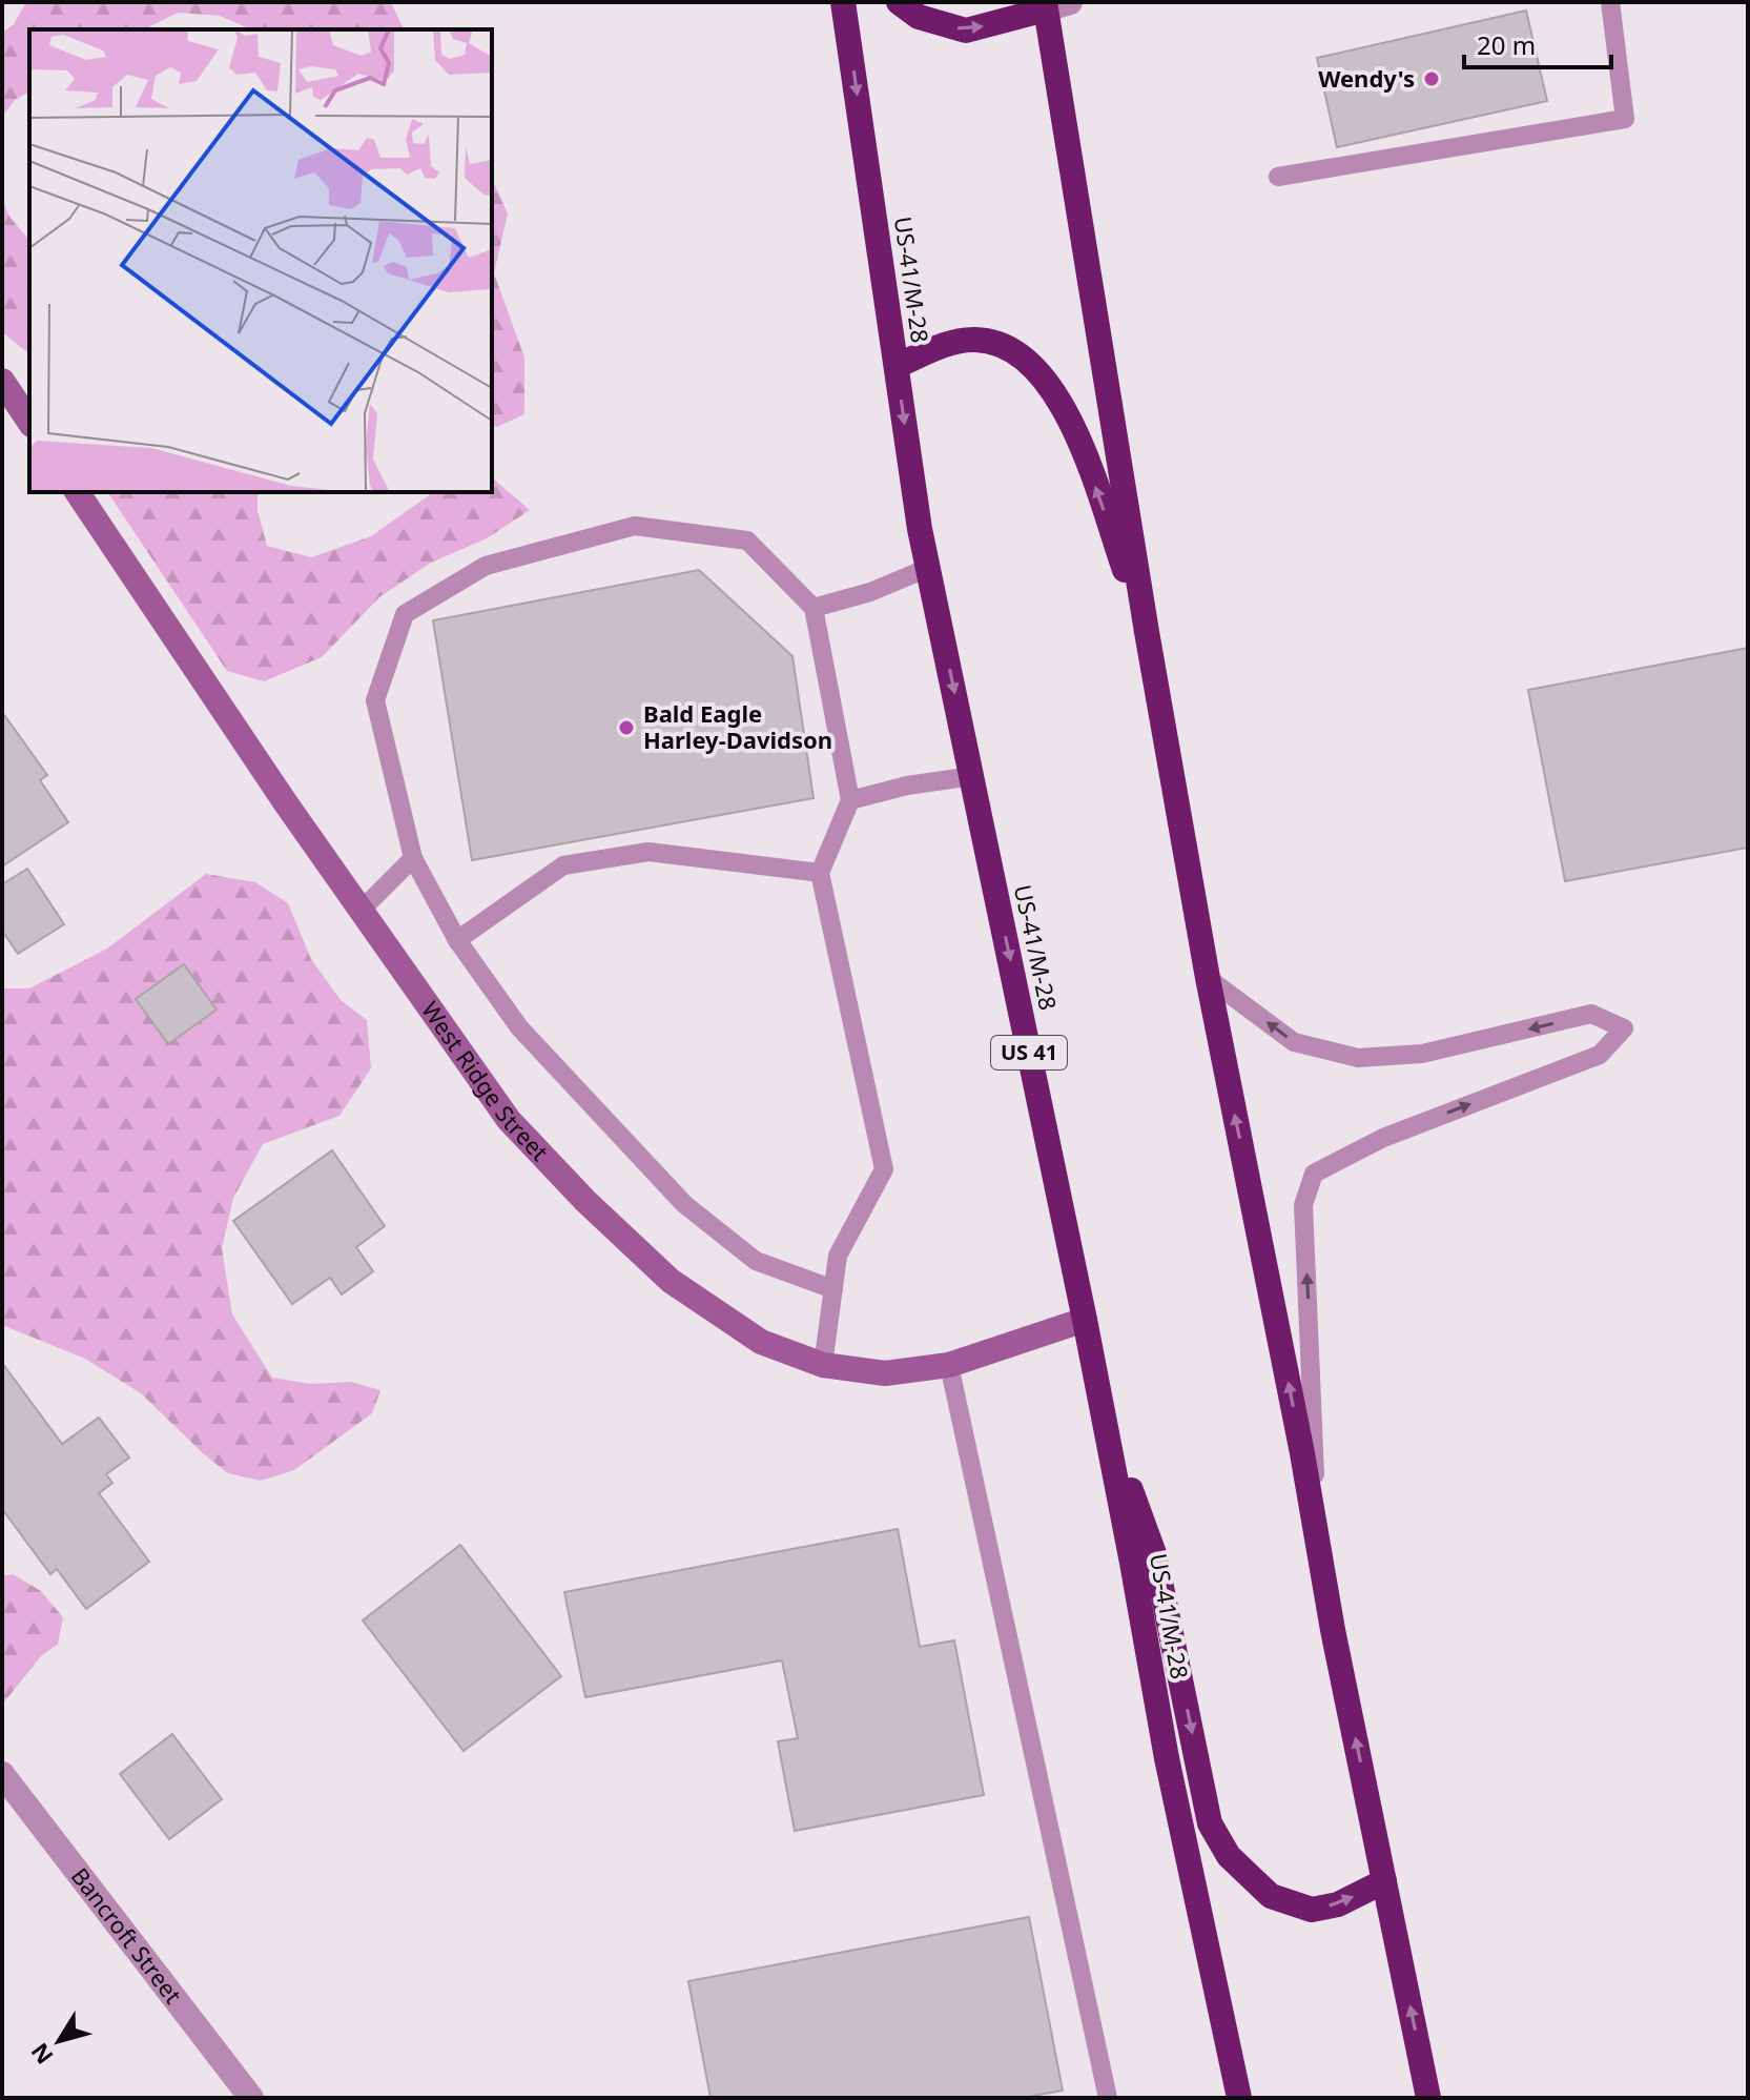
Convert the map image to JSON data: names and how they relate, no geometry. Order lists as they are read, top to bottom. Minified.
{"streets":{"highway":["US-41/M-28","US 41"],"street":["West Ridge Street","Bancroft Street"]},"crossings":[["US-41/M-28","West Ridge Street"]],"places":["Wendy's","Bald Eagle Harley-Davidson"],"scale_bar":"20 m","north":"bottom left"}
